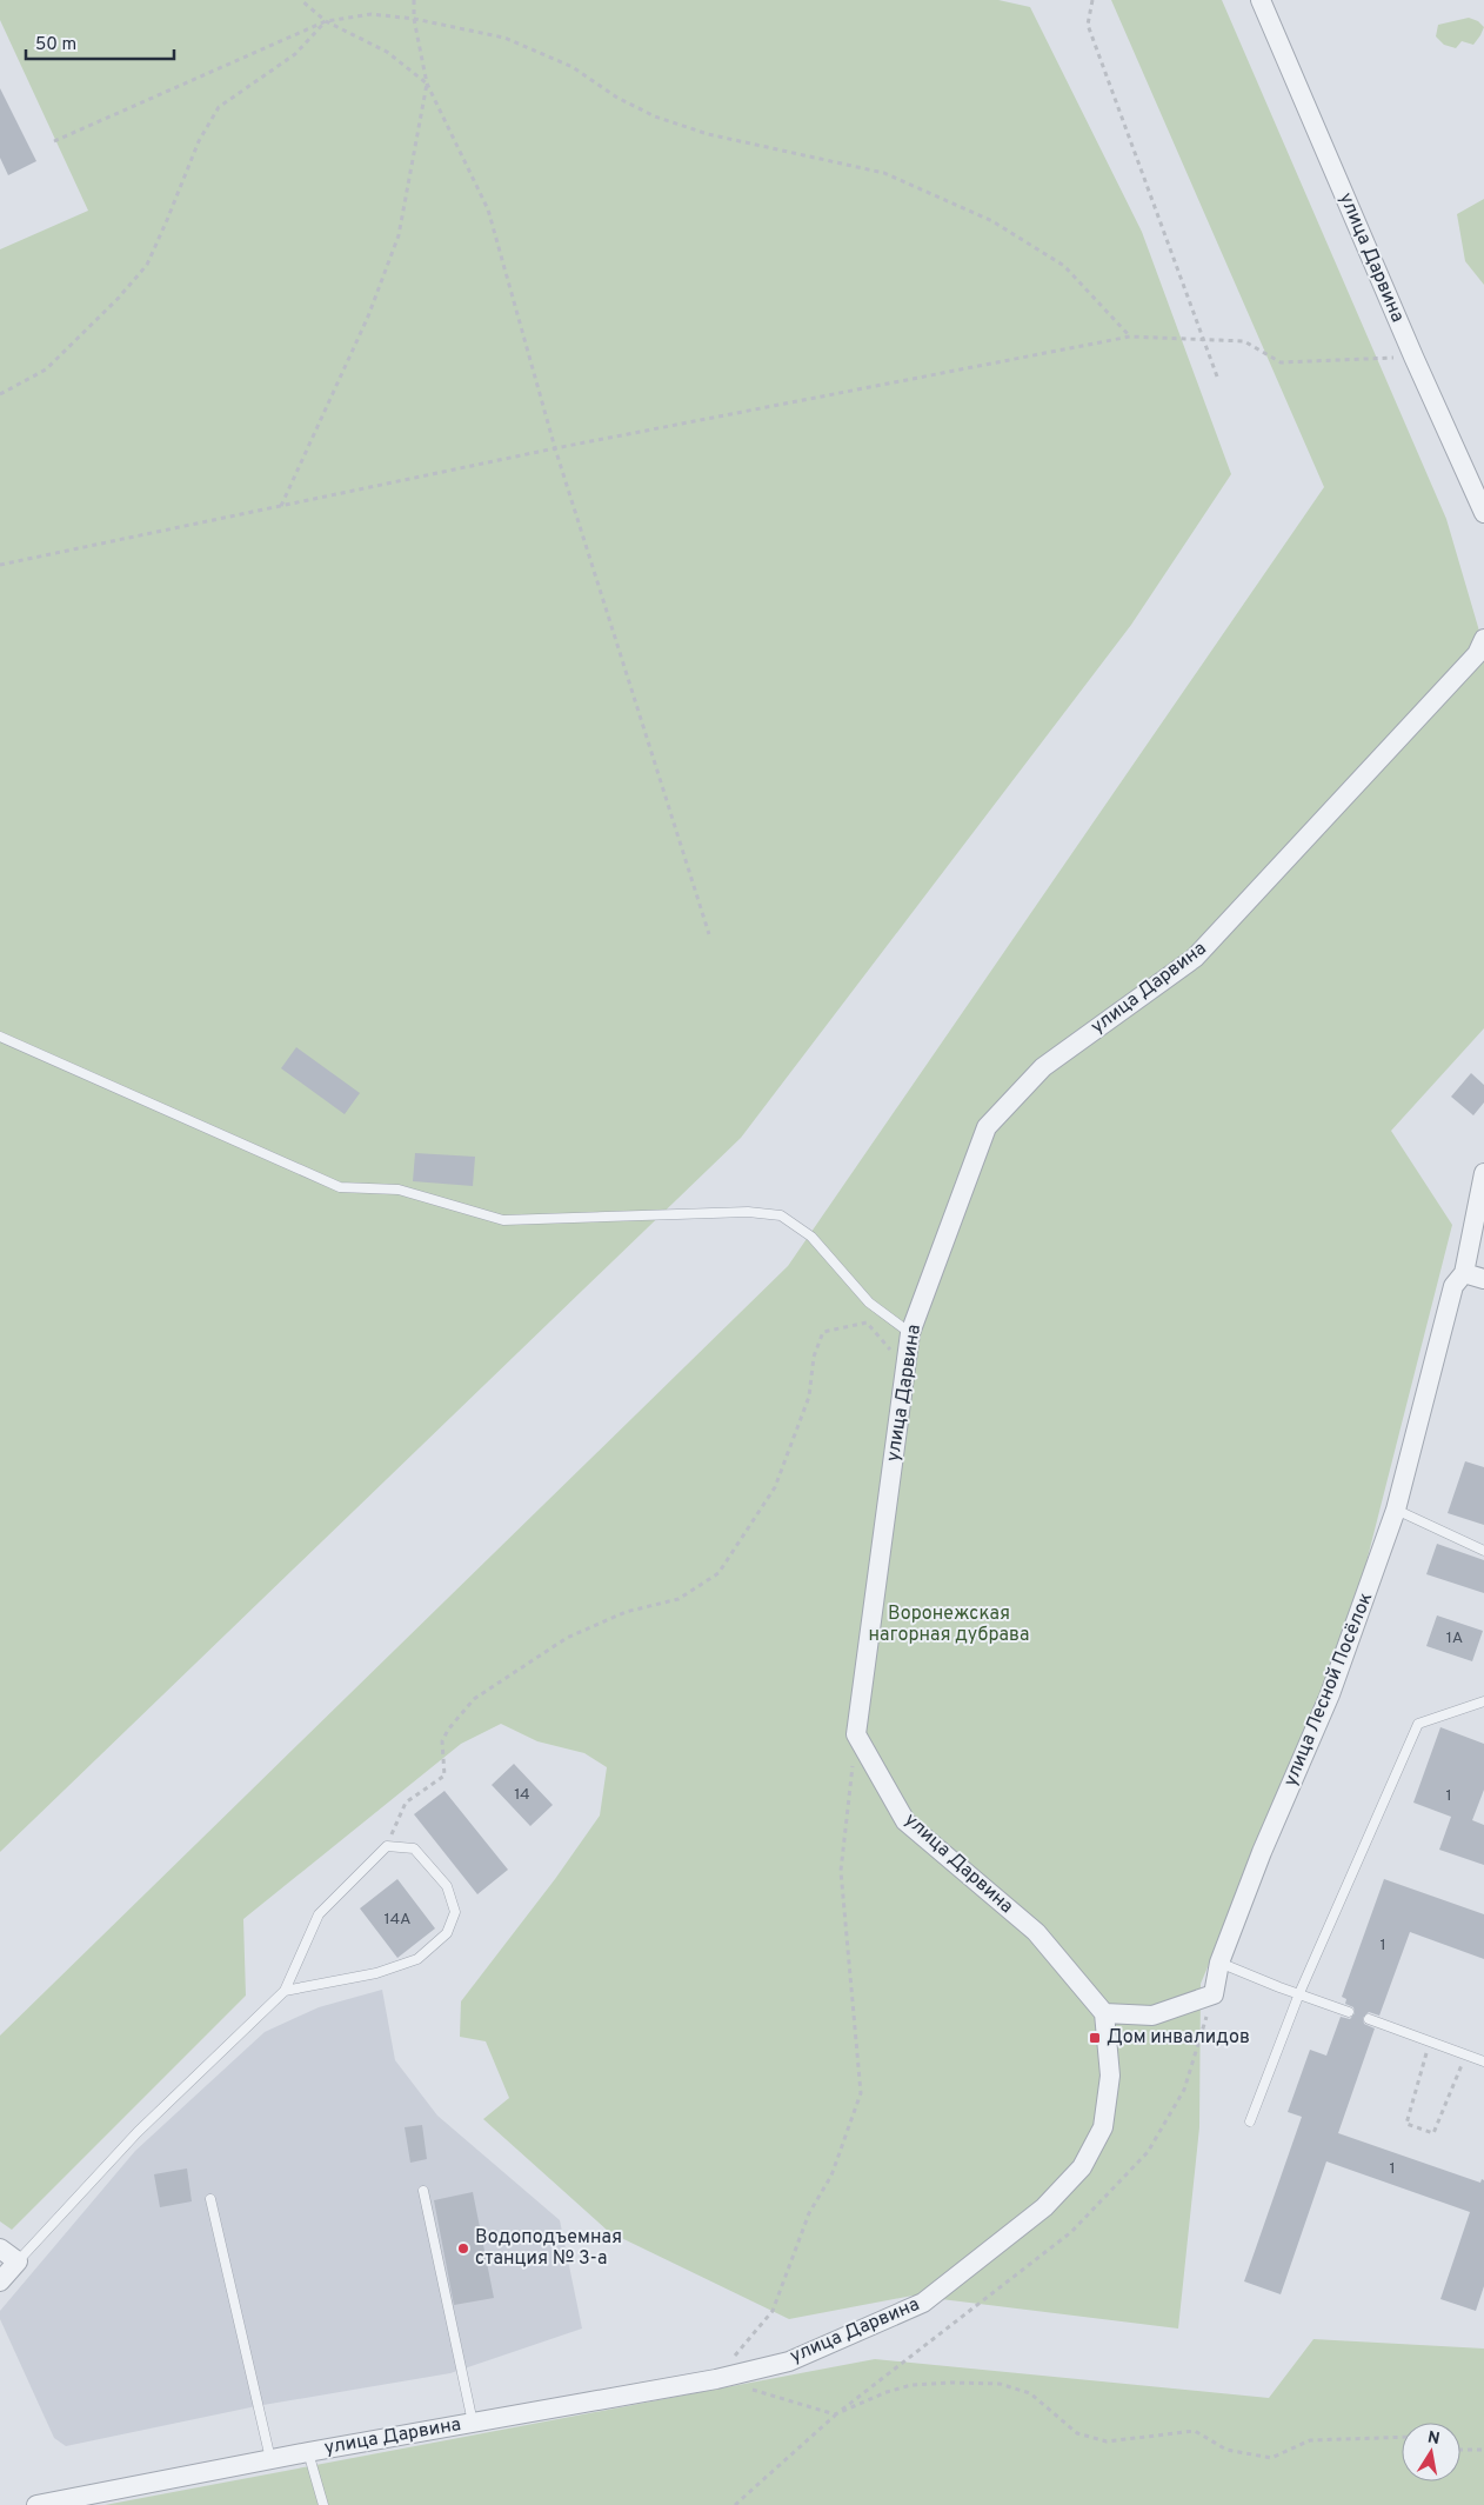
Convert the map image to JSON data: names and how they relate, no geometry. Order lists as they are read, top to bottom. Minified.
{"streets":{"street":["улица Дарвина","улица Лесной Посёлок"]},"parks":["Воронежская нагорная дубрава"],"places":{"transit":["Дом инвалидов"],"other":["Водоподъемная станция № 3-а"]},"house_numbers":["1А","14","1","14А","1","1"],"scale_bar":"50 m","north":"top"}
